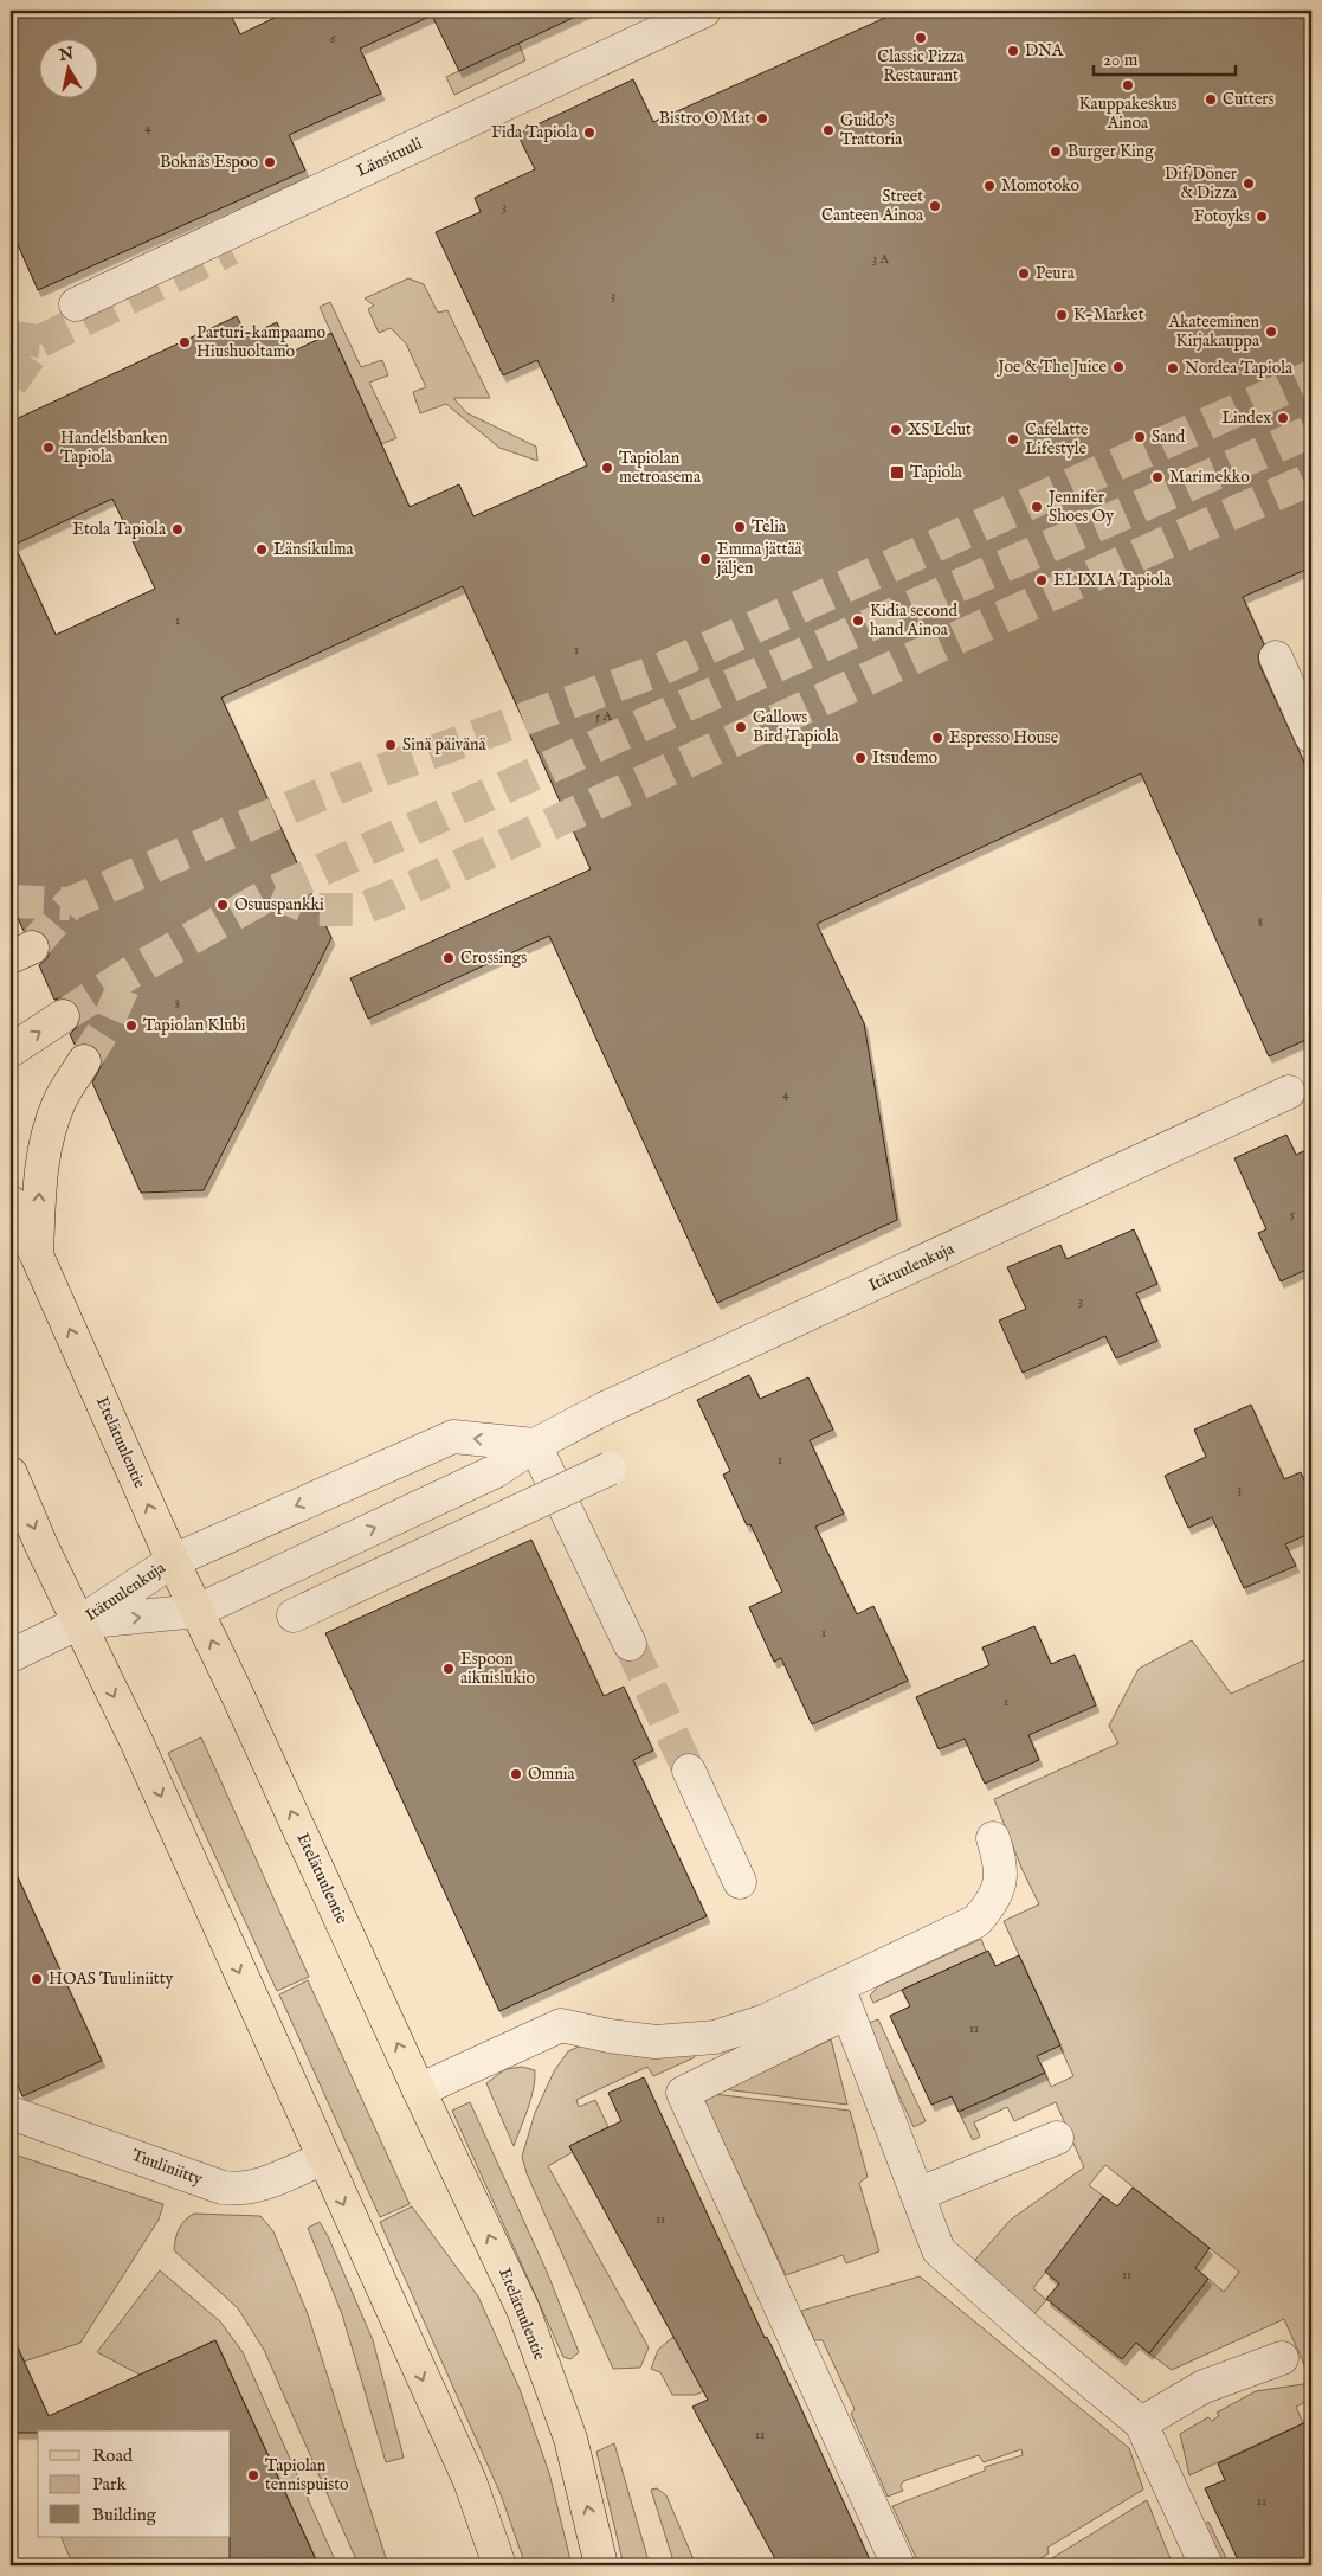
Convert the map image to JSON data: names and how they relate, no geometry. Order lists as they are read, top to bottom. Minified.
{"streets":{"main road":["Etelätuulentie"],"street":["Länsituuli","Itätuulenkuja","Tuuliniitty"]},"crossings":[["Itätuulenkuja","Etelätuulentie"]],"places":{"other":["Classic Pizza Restaurant","DNA","Kauppakeskus Ainoa","Cutters","Bistro O Mat","Guido's Trattoria","Fida Tapiola","Burger King","Boknäs Espoo","Dif Döner & Dizza","Momotoko","Street Canteen Ainoa","Fotoyks","Peura","K-Market","Akateeminen Kirjakauppa","Parturi-kampaamo Hiushuoltamo","Joe & The Juice","Nordea Tapiola","Lindex","XS Lelut","Sand","Cafelatte Lifestyle","Handelsbanken Tapiola","Tapiolan metroasema","Marimekko","Jennifer Shoes Oy","Telia","Etola Tapiola","Länsikulma","Emma jättää jäljen","ELIXIA Tapiola","Kidia second hand Ainoa","Gallows Bird Tapiola","Espresso House","Sinä päivänä","Itsudemo","Osuuspankki","Crossings","Tapiolan Klubi","Espoon aikuislukio","Omnia","HOAS Tuuliniitty","Tapiolan tennispuisto"],"transit":["Tapiola"]},"house_numbers":["6","4","3","3 A","3","1","1","5 A","8","8","4","5","3","1","3","1","1","11","11","11","11","11"],"legend":["Road","Park","Building"],"scale_bar":"20 m","north":"top"}
